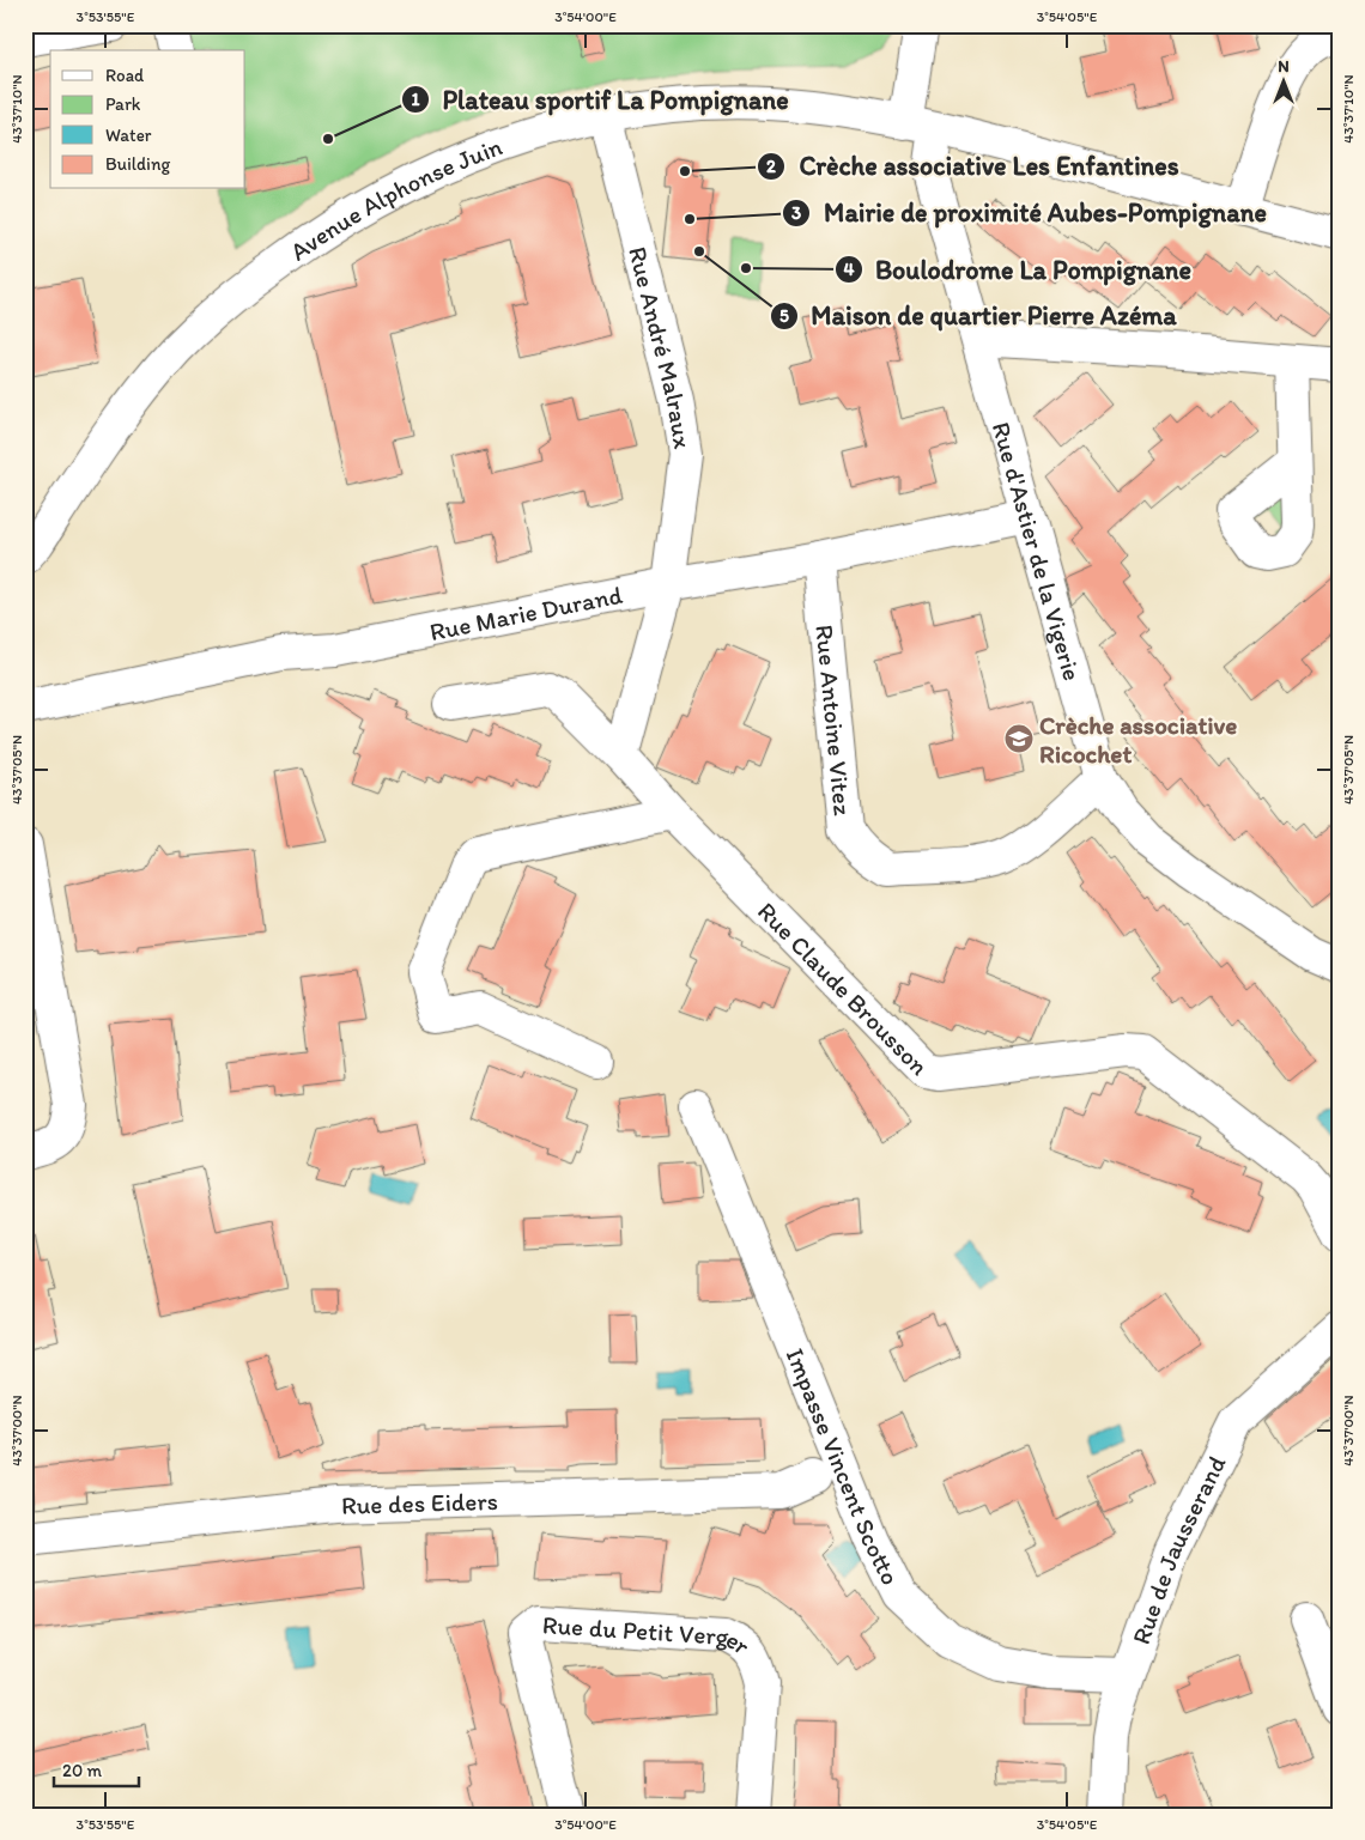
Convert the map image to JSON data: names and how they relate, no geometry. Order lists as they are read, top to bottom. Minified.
{"streets":{"street":["Avenue Alphonse Juin","Rue André Malraux","Rue d'Astier de la Vigerie","Rue Marie Durand","Rue Antoine Vitez","Rue Claude Brousson","Impasse Vincent Scotto","Rue des Eiders","Rue de Jausserand","Rue du Petit Verger"]},"crossings":[["Avenue Alphonse Juin","Rue André Malraux"],["Avenue Alphonse Juin","Rue d'Astier de la Vigerie"],["Rue André Malraux","Rue Marie Durand"],["Rue d'Astier de la Vigerie","Rue Marie Durand"],["Rue d'Astier de la Vigerie","Rue Antoine Vitez"],["Rue Marie Durand","Rue Antoine Vitez"],["Impasse Vincent Scotto","Rue de Jausserand"]],"places":{"other":["Plateau sportif La Pompignane","Crèche associative Les Enfantines","Mairie de proximité Aubes-Pompignane","Maison de quartier Pierre Azéma","Boulodrome La Pompignane"],"school or university":["Crèche associative Ricochet"]},"legend":["Road","Park","Water","Building"],"scale_bar":"20 m","north":"top","coordinates":["3°53'55\"E","3°54'00\"E","3°54'05\"E","43°37'10\"N","43°37'05\"N","43°37'00\"N"]}
